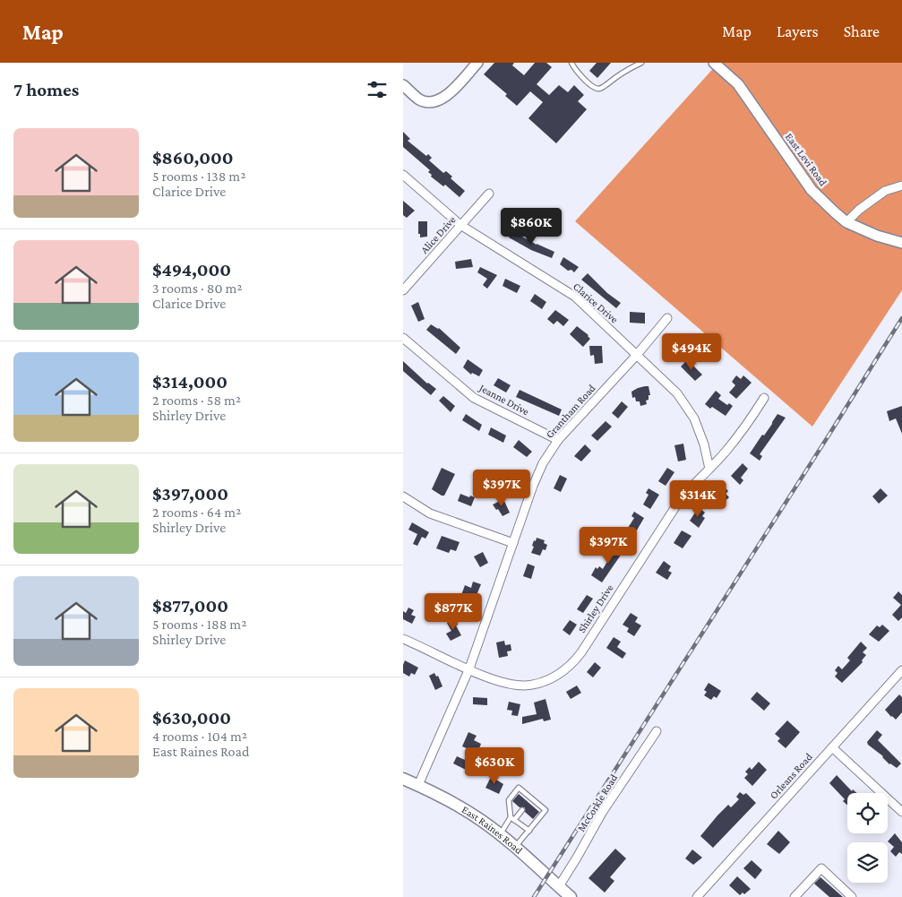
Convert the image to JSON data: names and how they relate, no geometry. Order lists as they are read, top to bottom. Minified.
{"streets":{"main road":["East Raines Road"],"street":["East Levi Road","Alice Drive","Clarice Drive","Jeanne Drive","Grantham Road","Shirley Drive","Orleans Road","McCorkle Road"]},"crossings":[["Alice Drive","Clarice Drive"],["Clarice Drive","Grantham Road"],["Clarice Drive","Shirley Drive"],["Jeanne Drive","Grantham Road"],["Grantham Road","Shirley Drive"],["Grantham Road","East Raines Road"],["McCorkle Road","East Raines Road"]],"page":{"header":"Map","nav":["Map","Layers","Share"],"heading":"7 homes","list":[{"name":"$860,000","note":"5 rooms · 138 m² · Clarice Drive"},{"name":"$494,000","note":"3 rooms · 80 m² · Clarice Drive"},{"name":"$314,000","note":"2 rooms · 58 m² · Shirley Drive"},{"name":"$397,000","note":"2 rooms · 64 m² · Shirley Drive"},{"name":"$877,000","note":"5 rooms · 188 m² · Shirley Drive"},{"name":"$630,000","note":"4 rooms · 104 m² · East Raines Road"}],"price":["$860K","$494K","$397K","$314K","$397K","$877K","$630K"]}}
